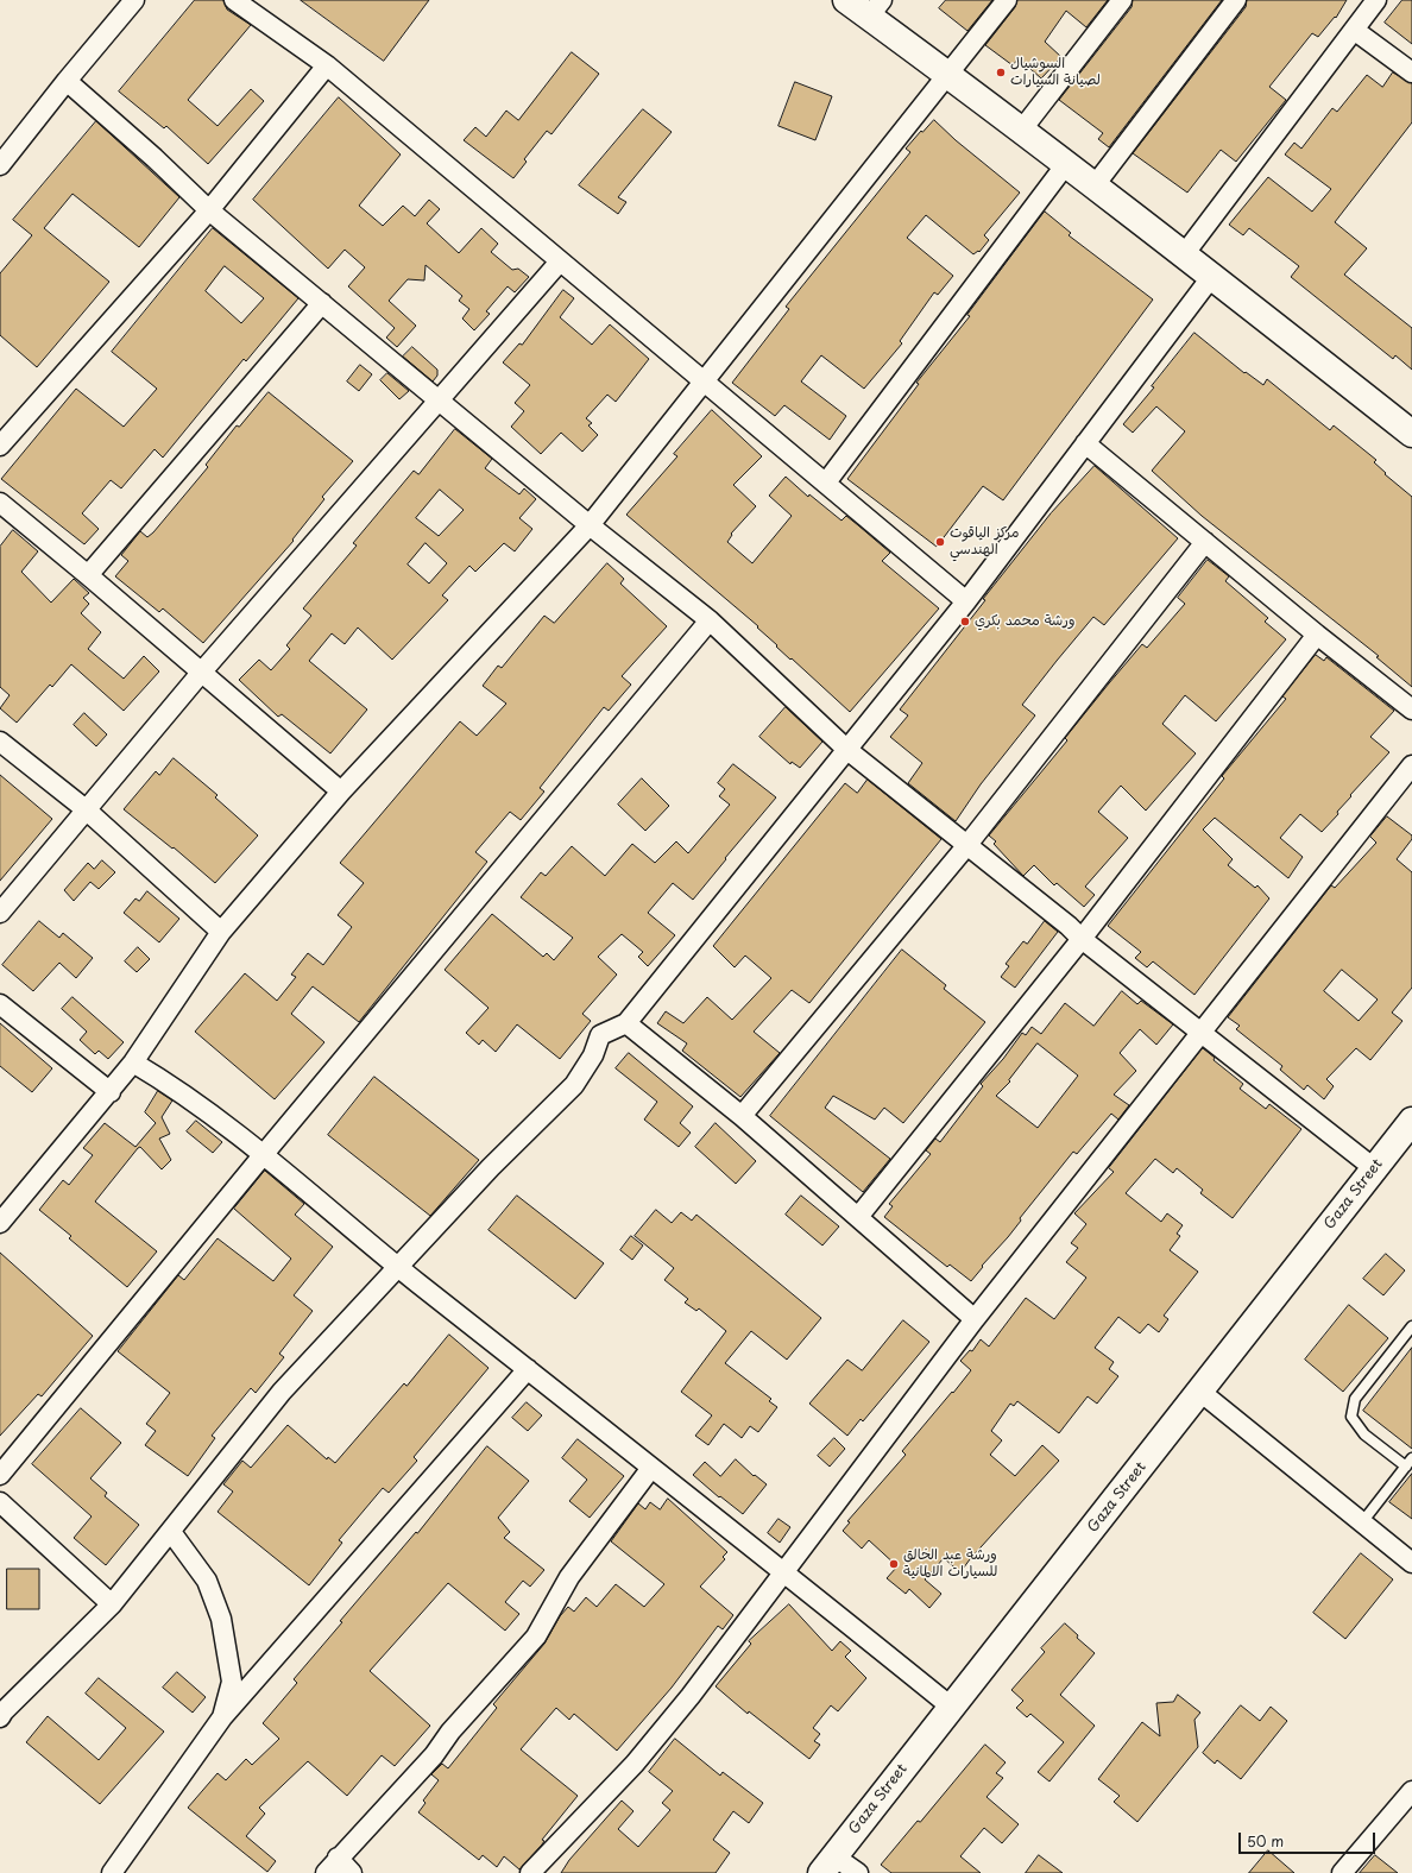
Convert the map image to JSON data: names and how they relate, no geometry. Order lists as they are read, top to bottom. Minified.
{"streets":{"main road":["Gaza Street"]},"places":["السوشيال لصيانة السيارات","مركز الياقوت الهندسي","ورشة محمد بكري","ورشة عبد الخالق للسيارات الالمانية"],"scale_bar":"50 m"}
